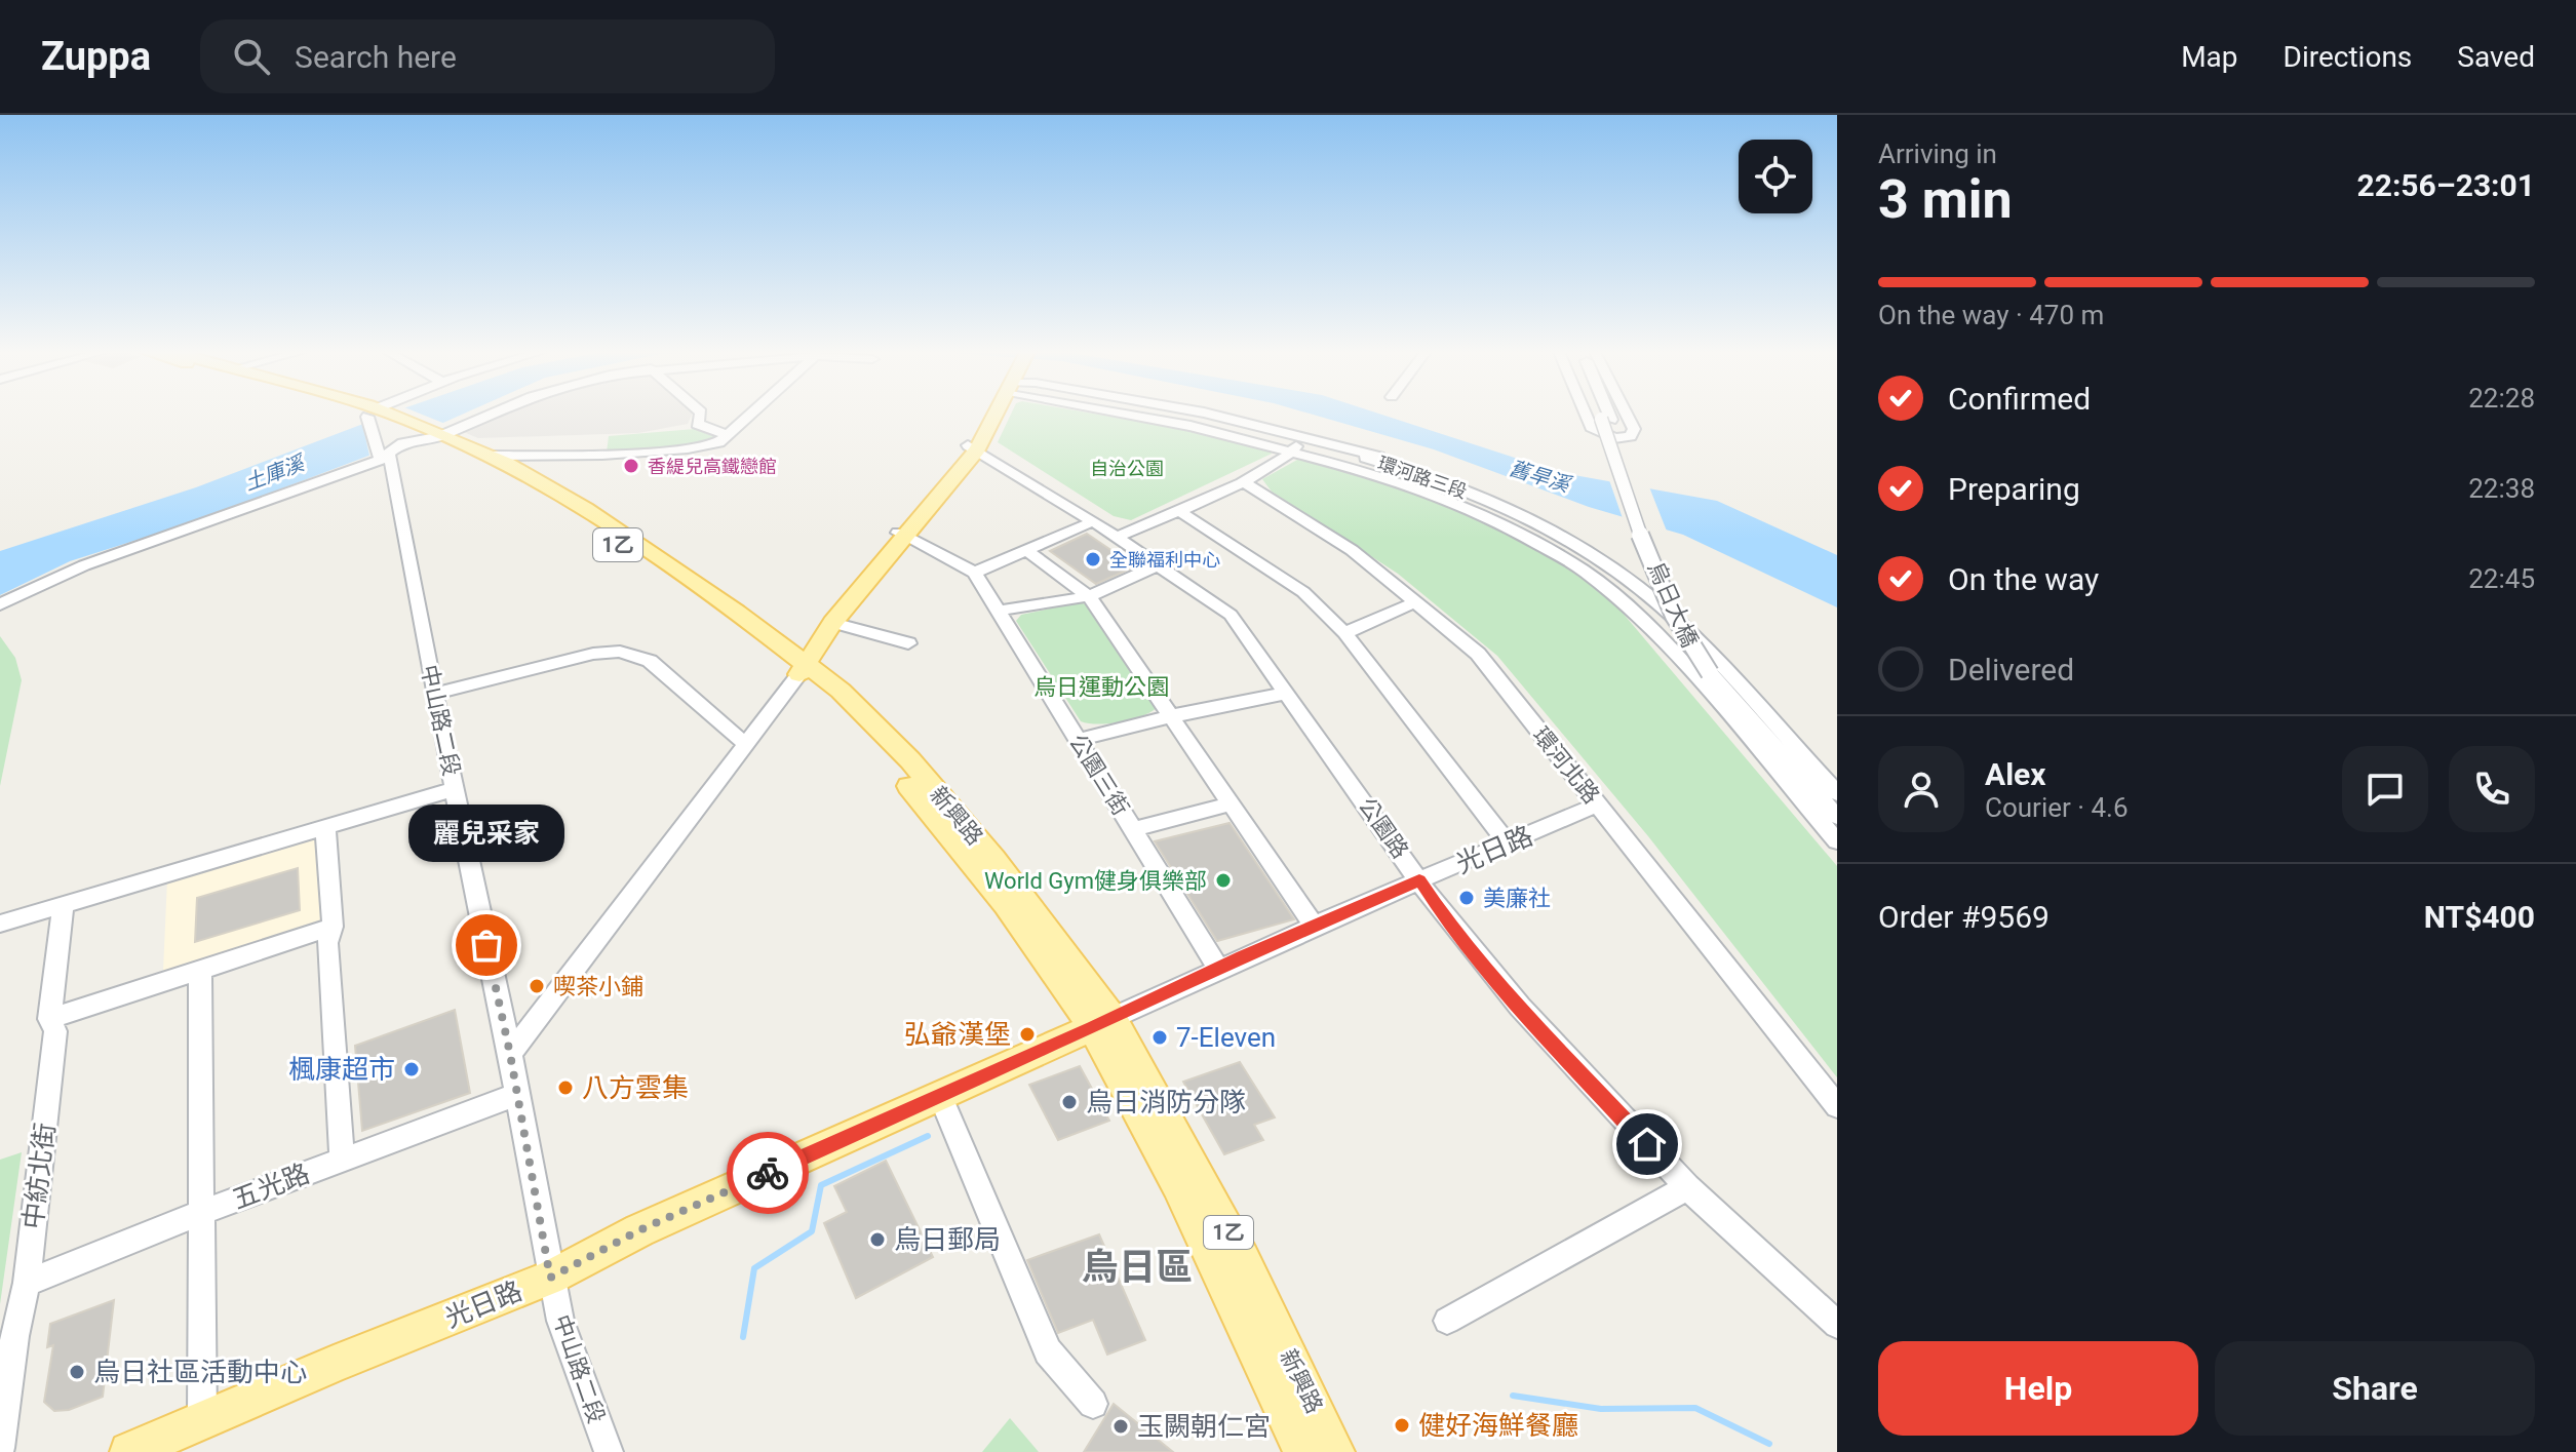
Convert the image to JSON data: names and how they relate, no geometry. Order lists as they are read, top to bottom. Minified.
{"streets":{"main road":["1乙","新興路","光日路"],"street":["環河路三段","烏日大橋","中山路二段","環河北路","公園三街","公園路","中紡北街","五光路"]},"crossings":[["1乙","新興路"],["中山路二段","光日路"],["中山路二段","五光路"],["環河北路","光日路"],["公園三街","光日路"],["新興路","光日路"],["公園路","光日路"],["中紡北街","五光路"]],"districts":["烏日區"],"water":["土庫溪","舊旱溪"],"parks":["自治公園","烏日運動公園"],"places":["香緹兒高鐵戀館","全聯福利中心","World Gym健身俱樂部","美廉社","麗兒采家","喫茶小鋪","弘爺漢堡","7-Eleven","楓康超市","八方雲集","烏日消防分隊","烏日郵局","烏日社區活動中心","健好海鮮餐廳","玉闕朝仁宮"],"page":{"header":"Zuppa","search":"Search here","nav":["Map","Directions","Saved"],"heading":["3 min","Arriving in","22:56–23:01"],"panel":["Alex","Courier · 4.6","Order #9569","NT$400"],"bar":"On the way · 470 m","list":[["Confirmed","22:28"],["Preparing","22:38"],["On the way","22:45"],"Delivered"],"bubble":"麗兒采家","buttons":["Help","Share"]}}
